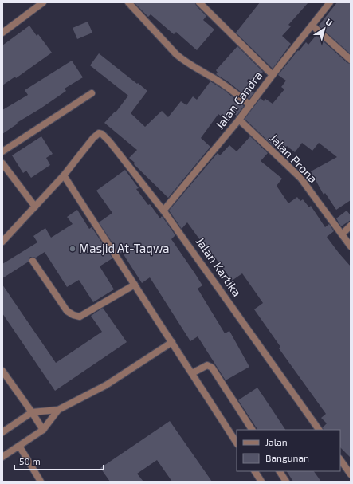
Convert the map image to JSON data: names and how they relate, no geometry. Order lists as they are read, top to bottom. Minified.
{"streets":{"street":["Jalan Candra","Jalan Prona","Jalan Kartika"]},"crossings":[["Jalan Candra","Jalan Prona"],["Jalan Candra","Jalan Kartika"]],"places":["Masjid At-Taqwa"],"legend":["Jalan","Bangunan"],"scale_bar":"50 m","north":"top right"}
